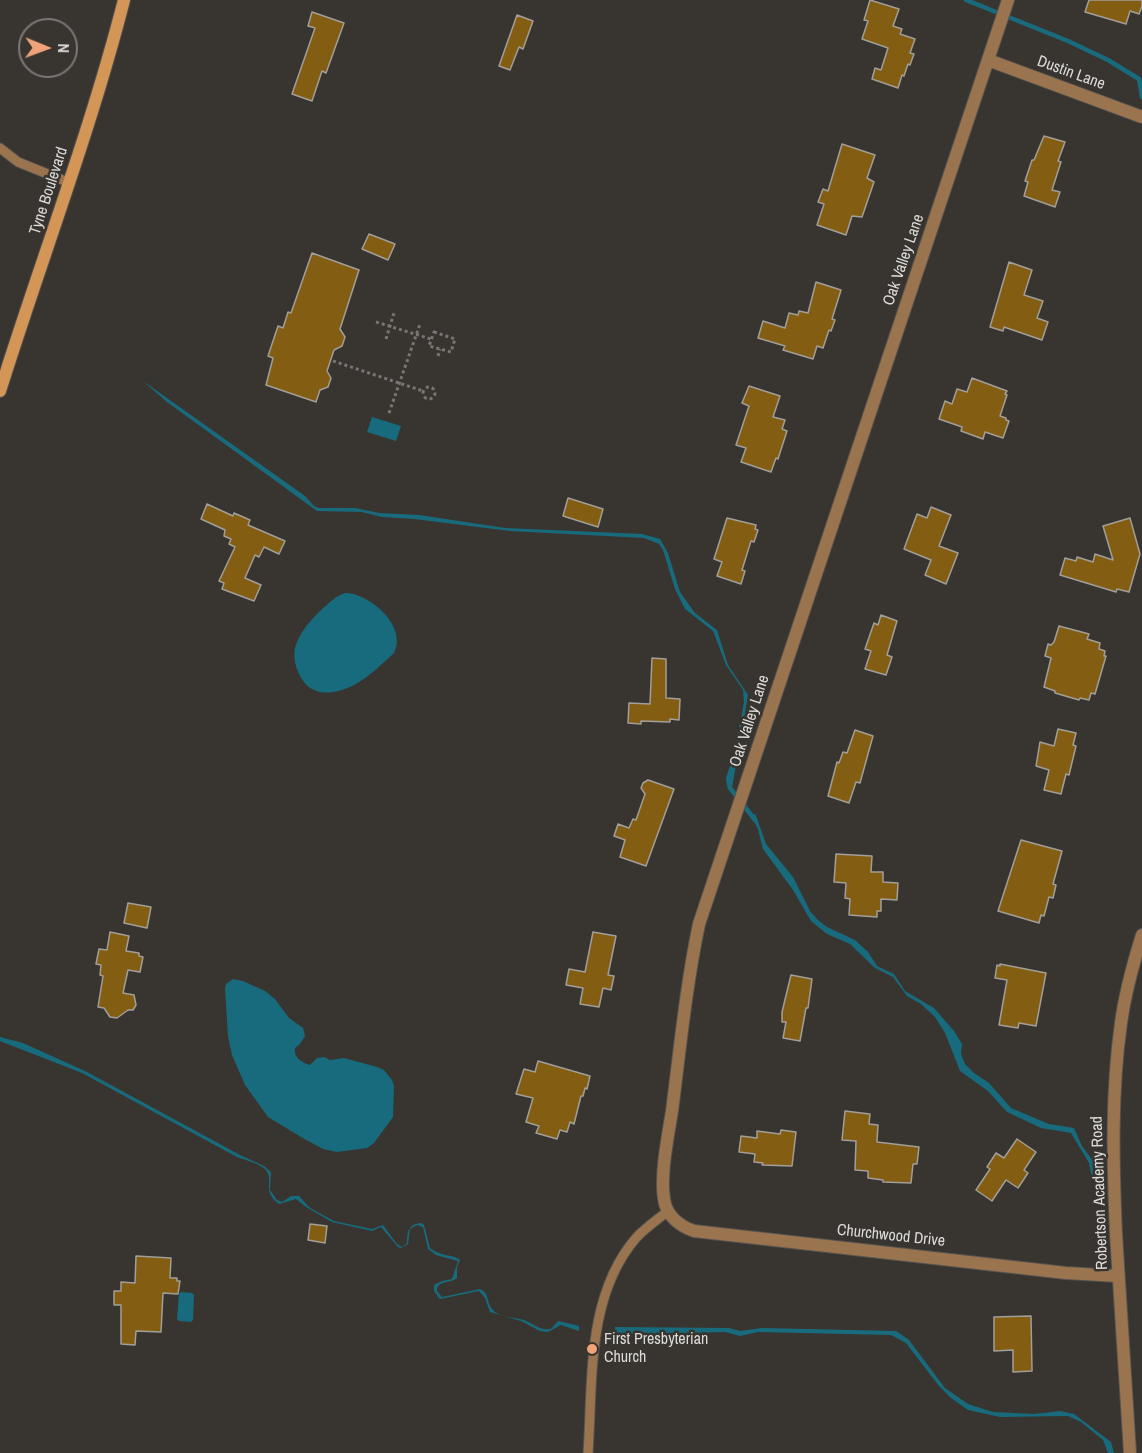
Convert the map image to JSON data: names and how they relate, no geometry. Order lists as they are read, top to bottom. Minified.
{"streets":{"street":["Dustin Lane","Tyne Boulevard","Oak Valley Lane","Robertson Academy Road","Churchwood Drive"]},"crossings":[["Dustin Lane","Oak Valley Lane"],["Oak Valley Lane","Churchwood Drive"],["Robertson Academy Road","Churchwood Drive"]],"places":["First Presbyterian Church"],"north":"right"}
